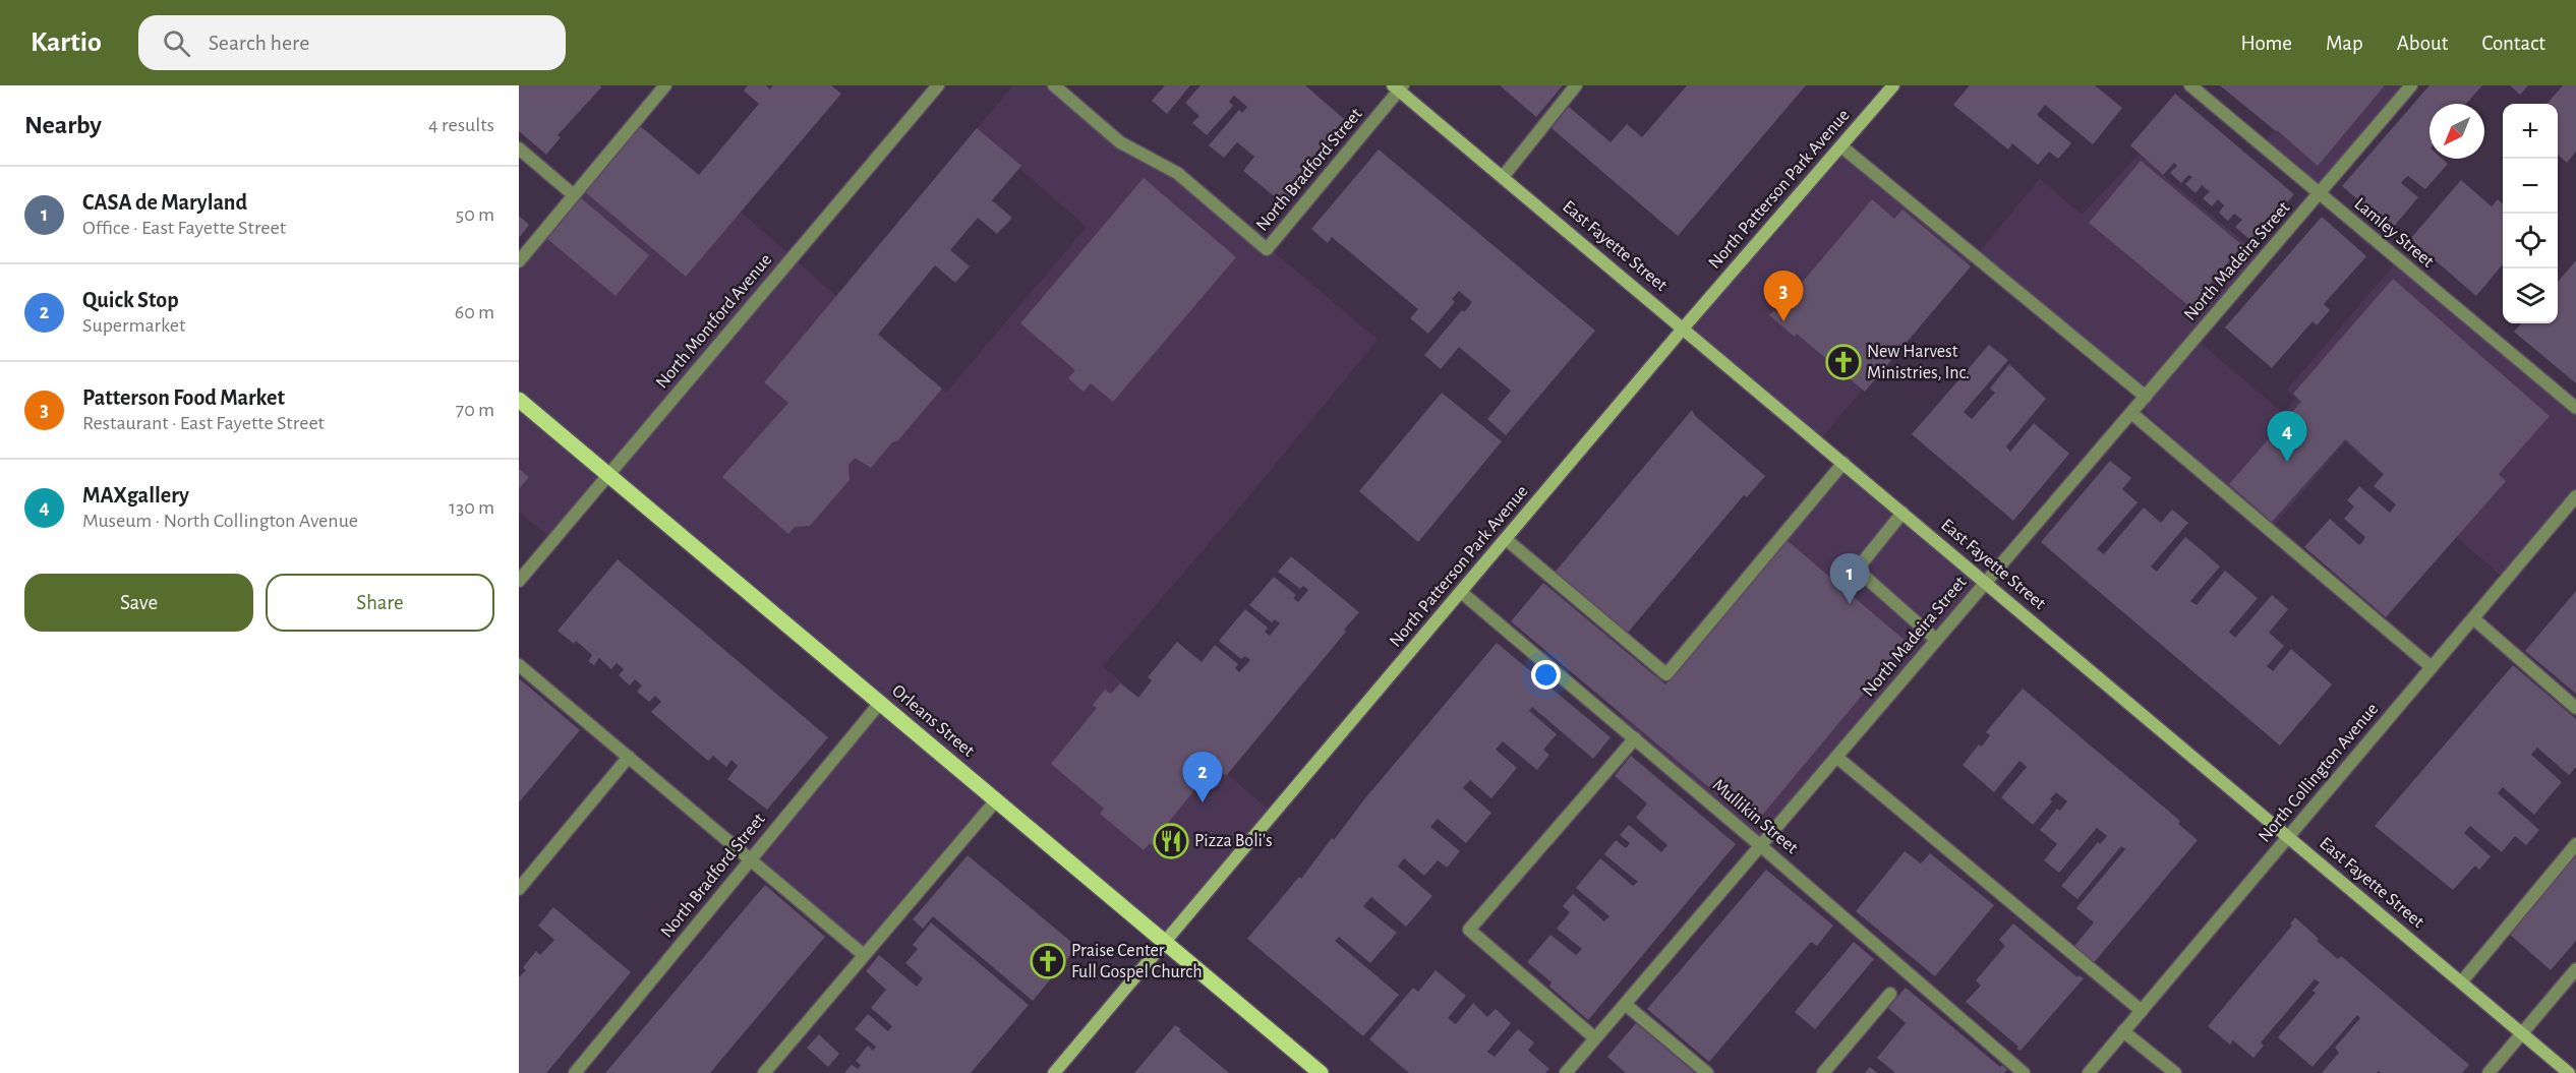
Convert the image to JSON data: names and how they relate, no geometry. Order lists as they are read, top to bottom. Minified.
{"streets":{"main road":["North Patterson Park Avenue","East Fayette Street","Orleans Street"],"street":["North Bradford Street","Lamley Street","North Madeira Street","North Montford Avenue","North Collington Avenue","Mullikin Street"]},"crossings":[["North Bradford Street","East Fayette Street"],["North Bradford Street","Orleans Street"],["North Patterson Park Avenue","East Fayette Street"],["North Patterson Park Avenue","Orleans Street"],["North Patterson Park Avenue","Mullikin Street"],["Lamley Street","North Madeira Street"],["East Fayette Street","North Madeira Street"],["East Fayette Street","North Collington Avenue"],["North Madeira Street","Mullikin Street"],["North Montford Avenue","Orleans Street"]],"places":{"church":["New Harvest Ministries, Inc.","Praise Center Full Gospel Church"],"restaurant":["Pizza Boli's"]},"north":"bottom left","page":{"header":"Kartio","search":"Search here","nav":["Home","Map","About","Contact"],"heading":["Nearby","4 results"],"map_buttons":["+","−"],"list":[{"mark":"1","name":"CASA de Maryland","note":"Office · East Fayette Street","value":"50 m"},{"mark":"2","name":"Quick Stop","note":"Supermarket","value":"60 m"},{"mark":"3","name":"Patterson Food Market","note":"Restaurant · East Fayette Street","value":"70 m"},{"mark":"4","name":"MAXgallery","note":"Museum · North Collington Avenue","value":"130 m"}],"pins":["3","4","1","2"],"buttons":["Save","Share"]}}
